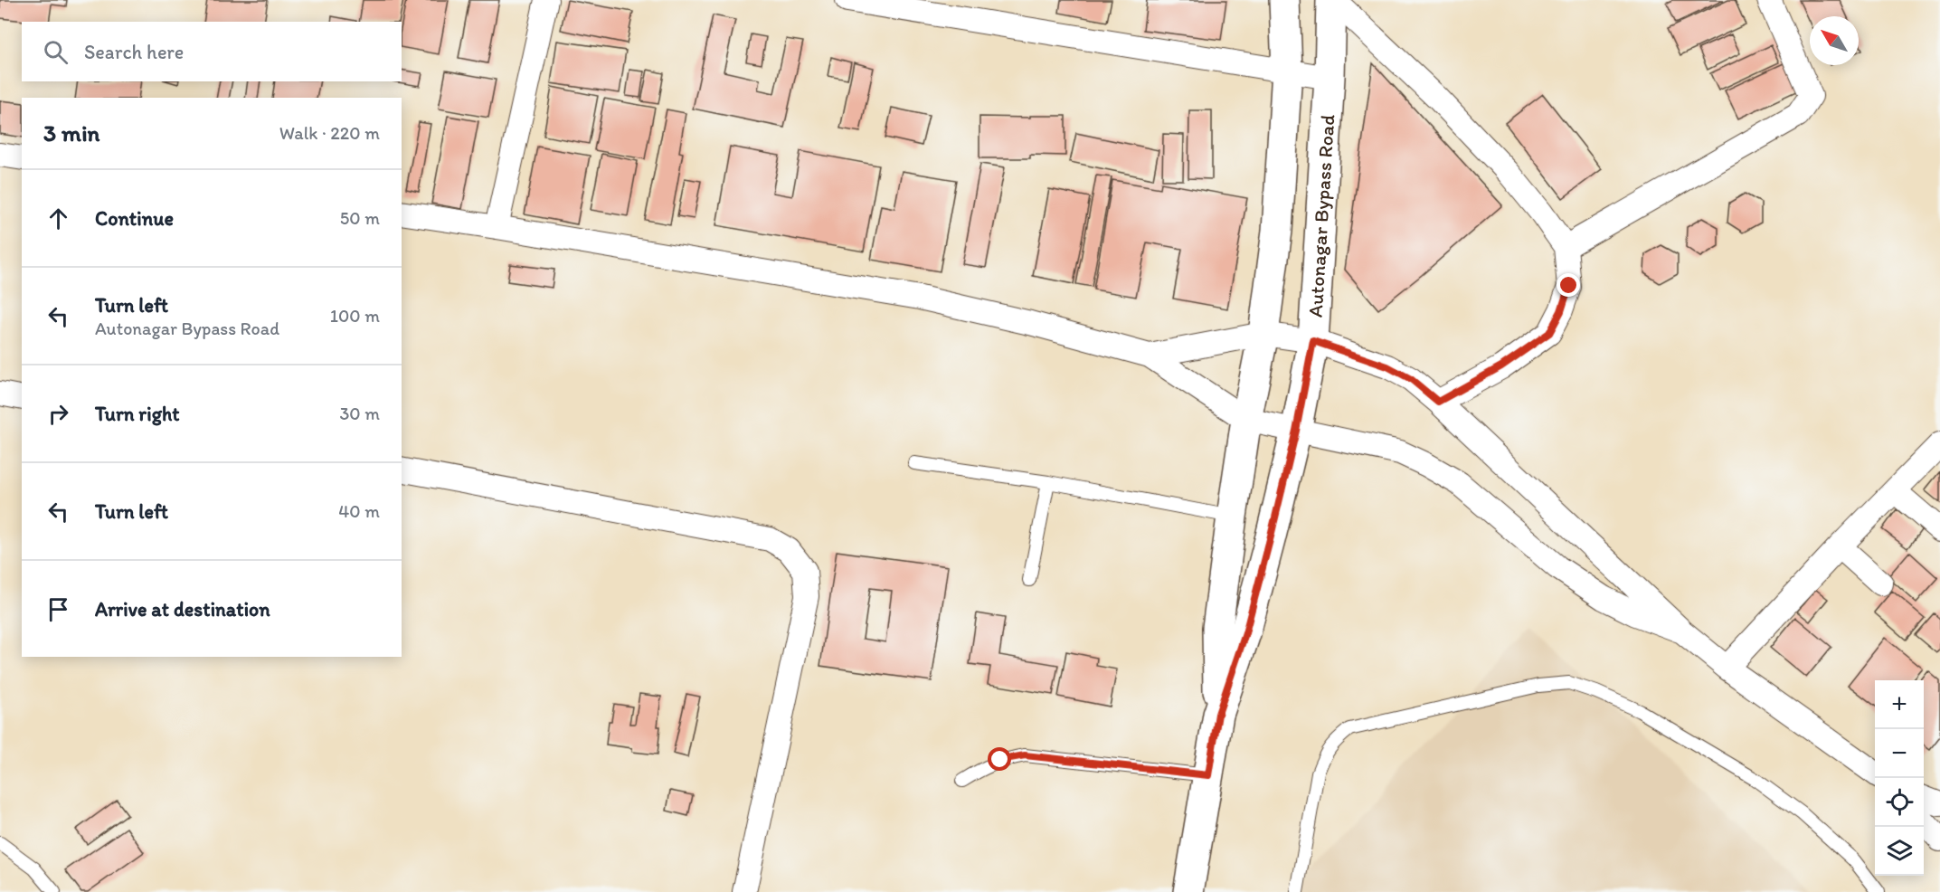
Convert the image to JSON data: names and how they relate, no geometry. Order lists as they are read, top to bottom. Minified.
{"streets":{"main road":["Autonagar Bypass Road"]},"north":"top left","page":{"search":"Search here","heading":["3 min","Walk · 220 m"],"list":[["Continue","50 m"],["Turn left","Autonagar Bypass Road","100 m"],["Turn right","30 m"],["Turn left","40 m"],"Arrive at destination"],"map_buttons":["+","−"]}}
